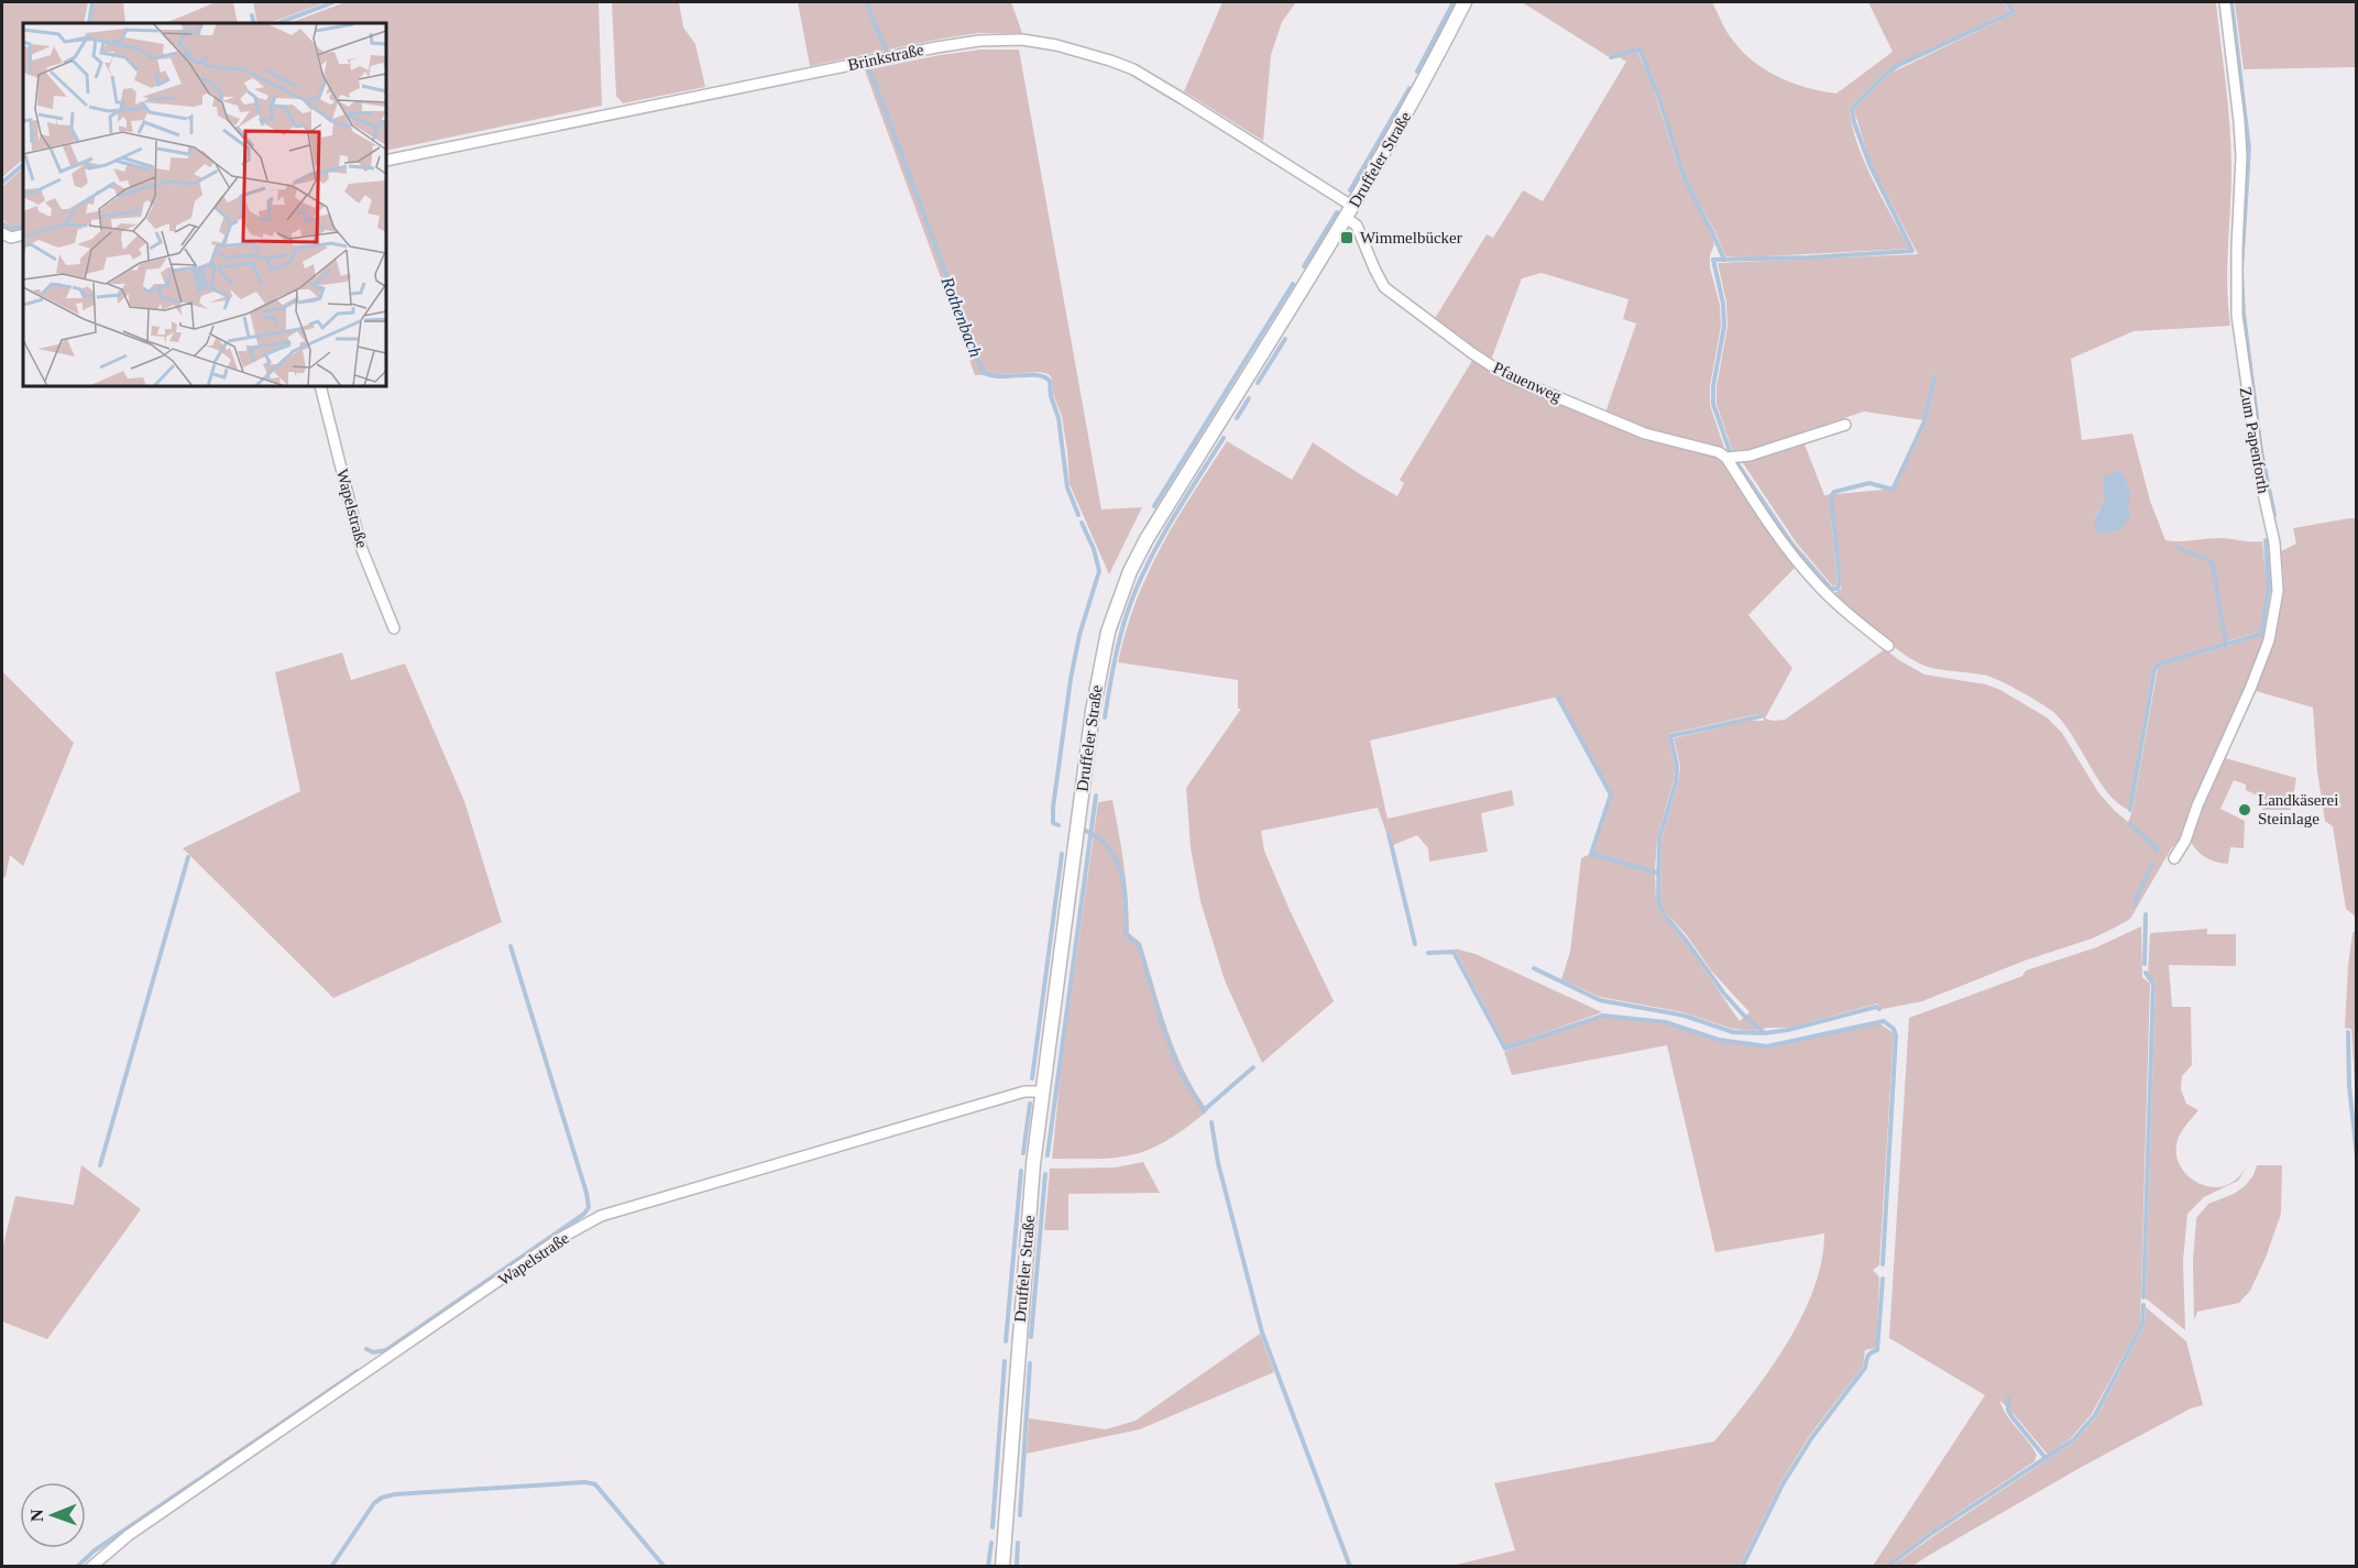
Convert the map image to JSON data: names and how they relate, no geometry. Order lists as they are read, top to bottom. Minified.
{"streets":{"street":["Brinkstraße","Druffeler Straße","Pfauenweg","Zum Papenforth","Wapelstraße"]},"crossings":[["Brinkstraße","Druffeler Straße"],["Brinkstraße","Pfauenweg"],["Druffeler Straße","Pfauenweg"],["Druffeler Straße","Wapelstraße"]],"water":["Rothenbach"],"places":{"transit":["Wimmelbücker"],"other":["Landkäserei Steinlage"]},"north":"left"}
